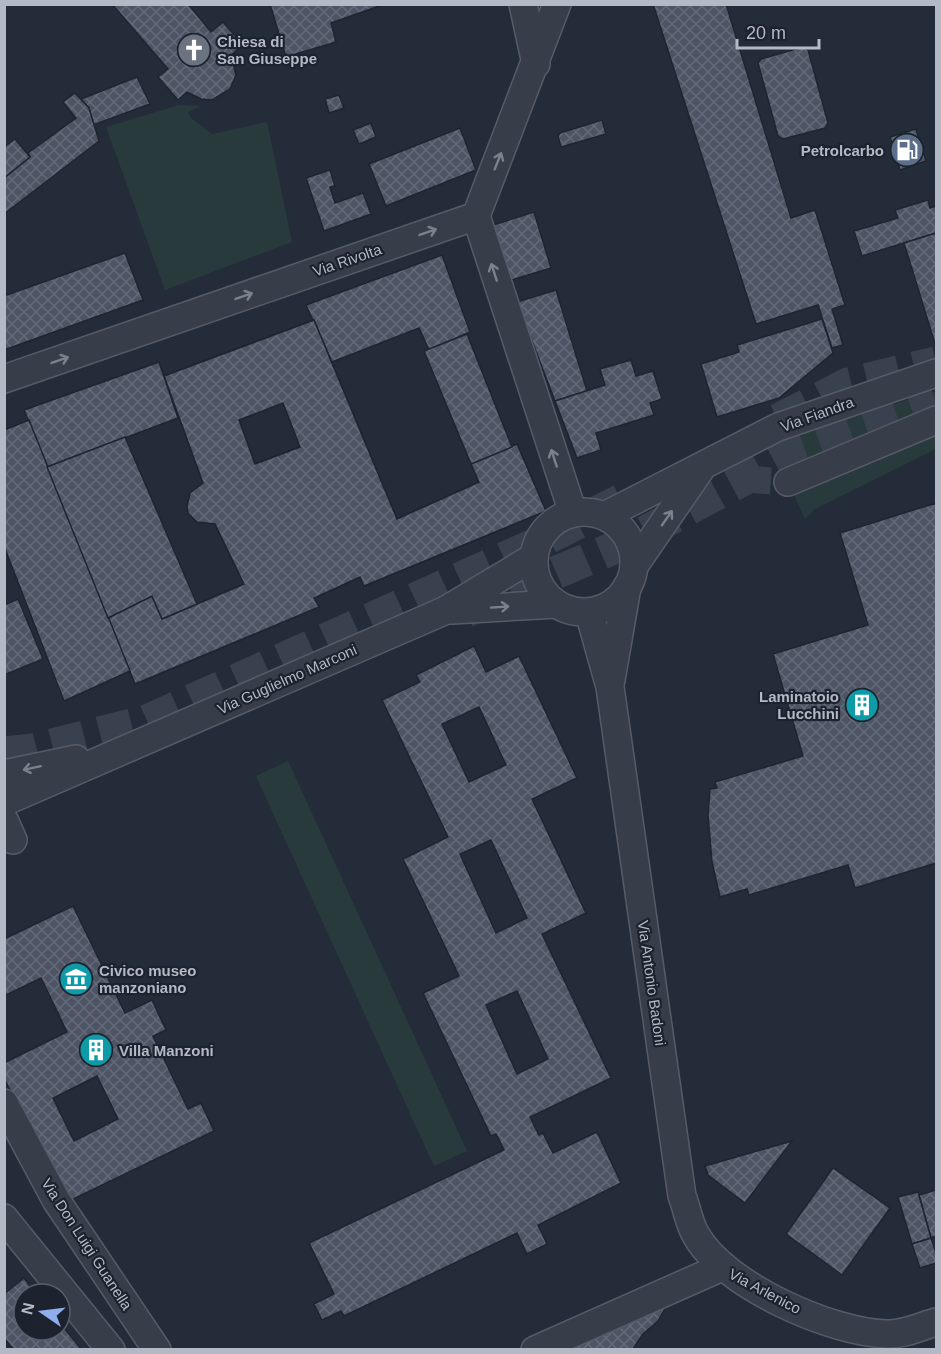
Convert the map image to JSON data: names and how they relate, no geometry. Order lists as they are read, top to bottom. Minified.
{"streets":{"street":["Via Rivolta","Via Fiandra","Via Guglielmo Marconi","Via Antonio Badoni","Via Don Luigi Guanella","Via Arlenico"]},"crossings":[["Via Fiandra","Via Guglielmo Marconi"],["Via Fiandra","Via Antonio Badoni"],["Via Guglielmo Marconi","Via Antonio Badoni"],["Via Antonio Badoni","Via Arlenico"]],"one_way":["Via Rivolta"],"places":{"church":["Chiesa di San Giuseppe"],"fuel station":["Petrolcarbo"],"building":["Laminatoio Lucchini","Villa Manzoni"],"museum":["Civico museo manzoniano"]},"scale_bar":"20 m","north":"left"}
